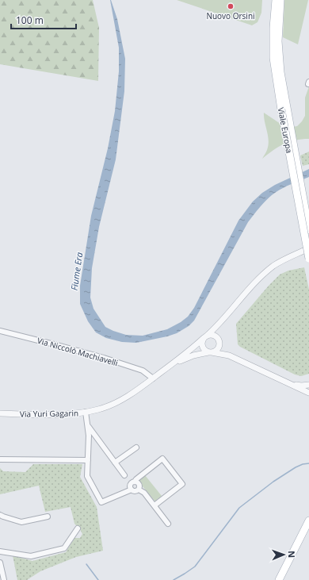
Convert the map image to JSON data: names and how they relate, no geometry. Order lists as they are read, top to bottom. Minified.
{"streets":{"main road":["Viale Europa"],"street":["Via Niccolò Machiavelli","Via Yuri Gagarin"]},"crossings":[["Via Niccolò Machiavelli","Via Yuri Gagarin"]],"water":["Fiume Era"],"places":["Nuovo Orsini"],"scale_bar":"100 m","north":"right"}
